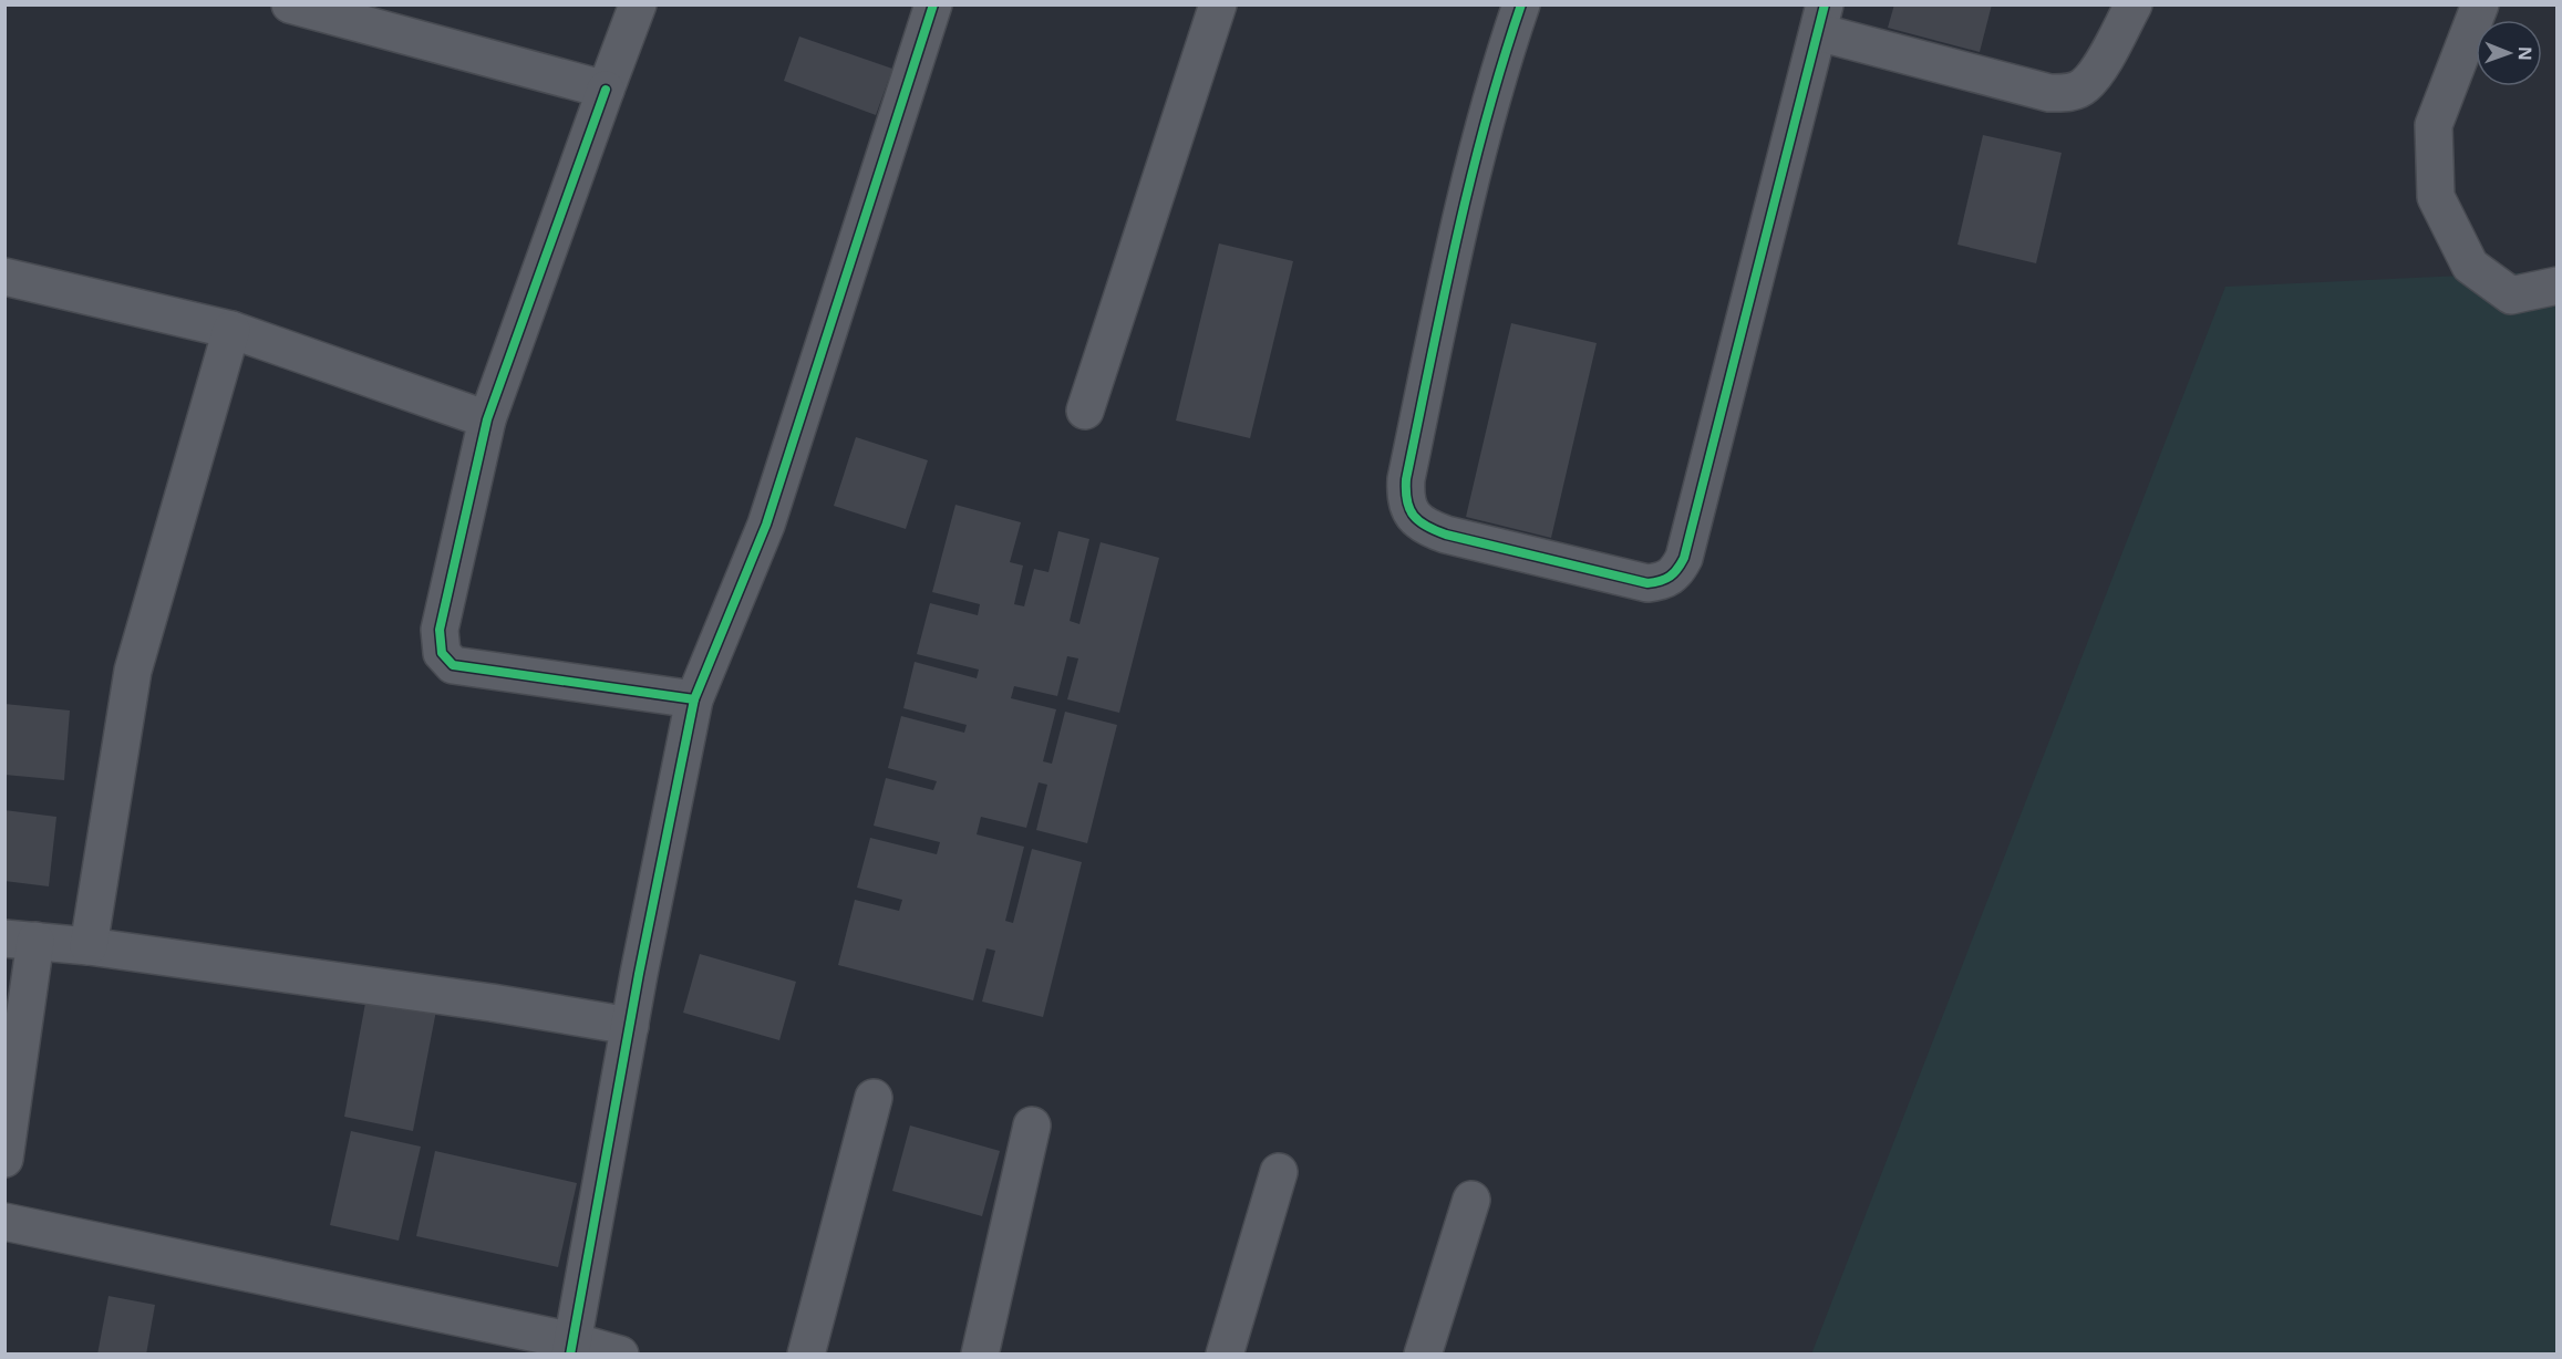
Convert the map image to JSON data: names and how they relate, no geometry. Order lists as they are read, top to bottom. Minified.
{"north":"right"}
